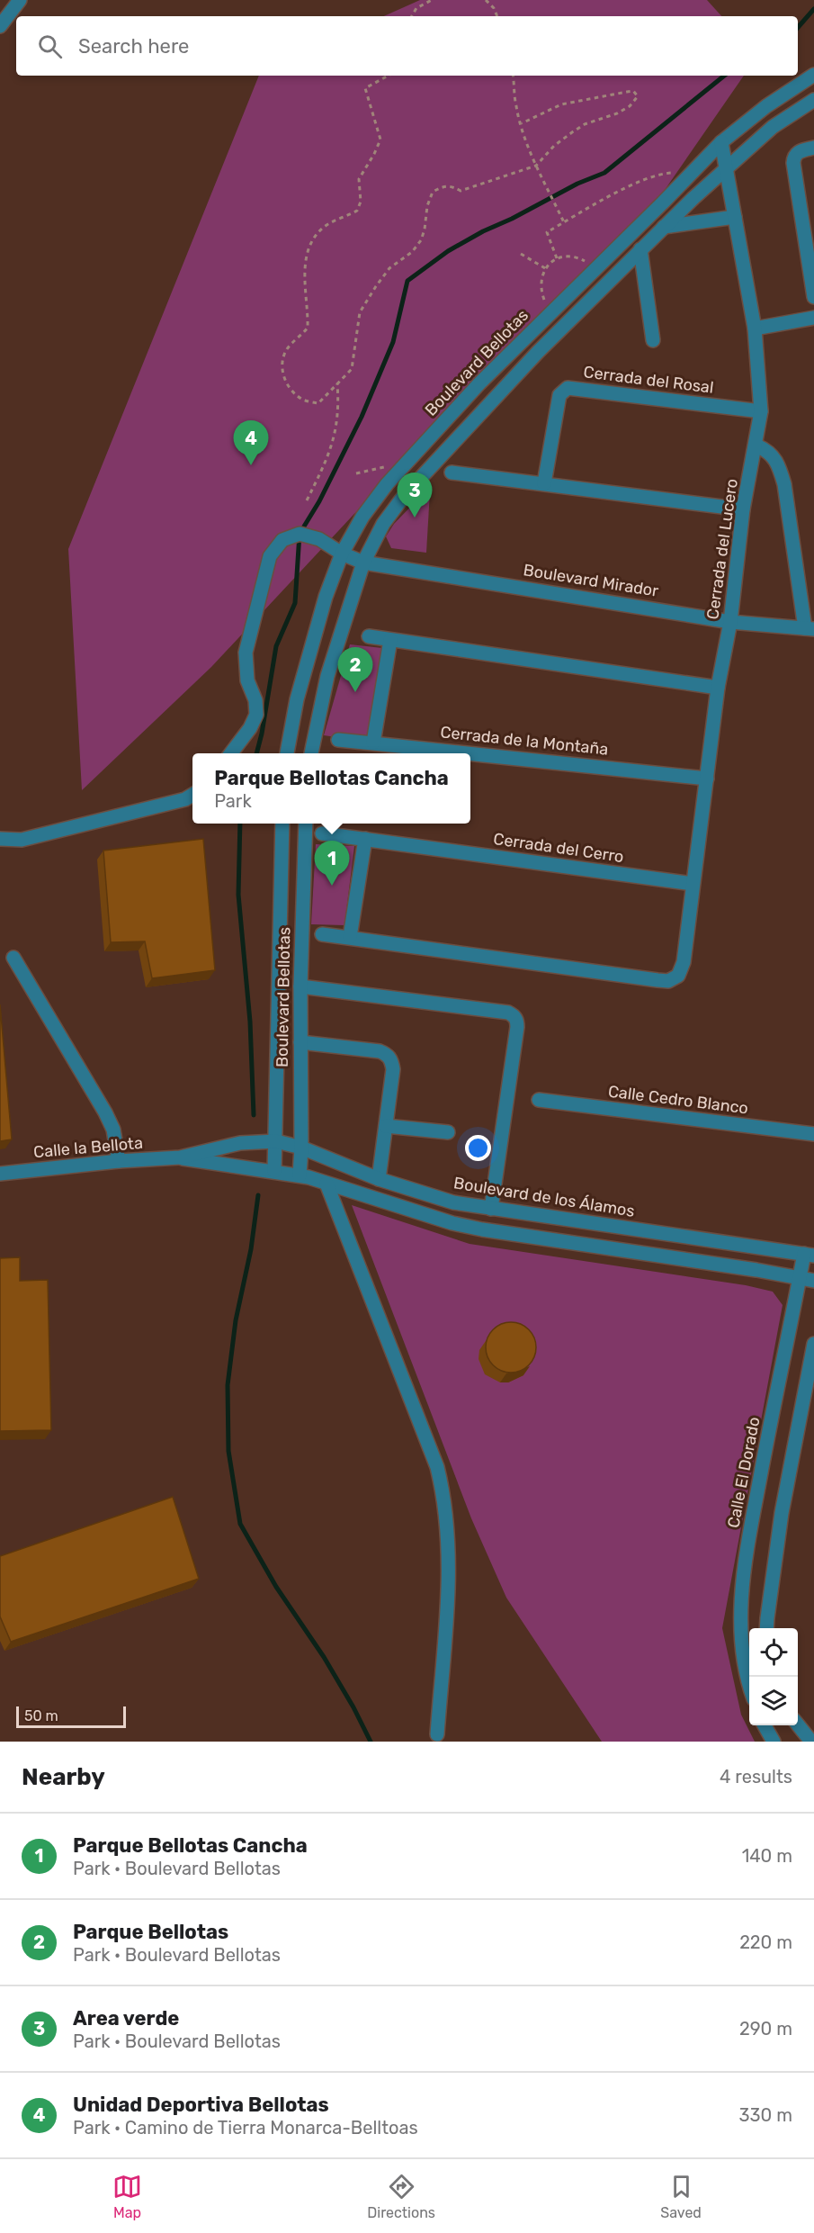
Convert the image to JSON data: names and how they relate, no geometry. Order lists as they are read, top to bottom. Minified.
{"streets":{"street":["Boulevard Bellotas","Cerrada del Rosal","Cerrada del Lucero","Boulevard Mirador","Cerrada de la Montaña","Cerrada del Cerro","Calle Cedro Blanco","Calle la Bellota","Boulevard de los Álamos","Calle El Dorado"]},"crossings":[["Boulevard Bellotas","Cerrada del Lucero"],["Boulevard Bellotas","Boulevard Mirador"],["Boulevard Bellotas","Calle la Bellota"],["Boulevard Bellotas","Boulevard de los Álamos"],["Cerrada del Rosal","Cerrada del Lucero"],["Cerrada del Lucero","Boulevard Mirador"],["Cerrada del Lucero","Cerrada de la Montaña"],["Cerrada del Lucero","Cerrada del Cerro"],["Calle la Bellota","Boulevard de los Álamos"],["Boulevard de los Álamos","Calle El Dorado"]],"scale_bar":"50 m","page":{"search":"Search here","pins":["4","3","2","1"],"popup":["Parque Bellotas Cancha","Park"],"scale":"50 m","heading":["Nearby","4 results"],"list":[{"mark":"1","name":"Parque Bellotas Cancha","note":"Park · Boulevard Bellotas","value":"140 m"},{"mark":"2","name":"Parque Bellotas","note":"Park · Boulevard Bellotas","value":"220 m"},{"mark":"3","name":"Area verde","note":"Park · Boulevard Bellotas","value":"290 m"},{"mark":"4","name":"Unidad Deportiva Bellotas","note":"Park · Camino de Tierra Monarca-Belltoas","value":"330 m"}],"nav":["Map","Directions","Saved"]}}
